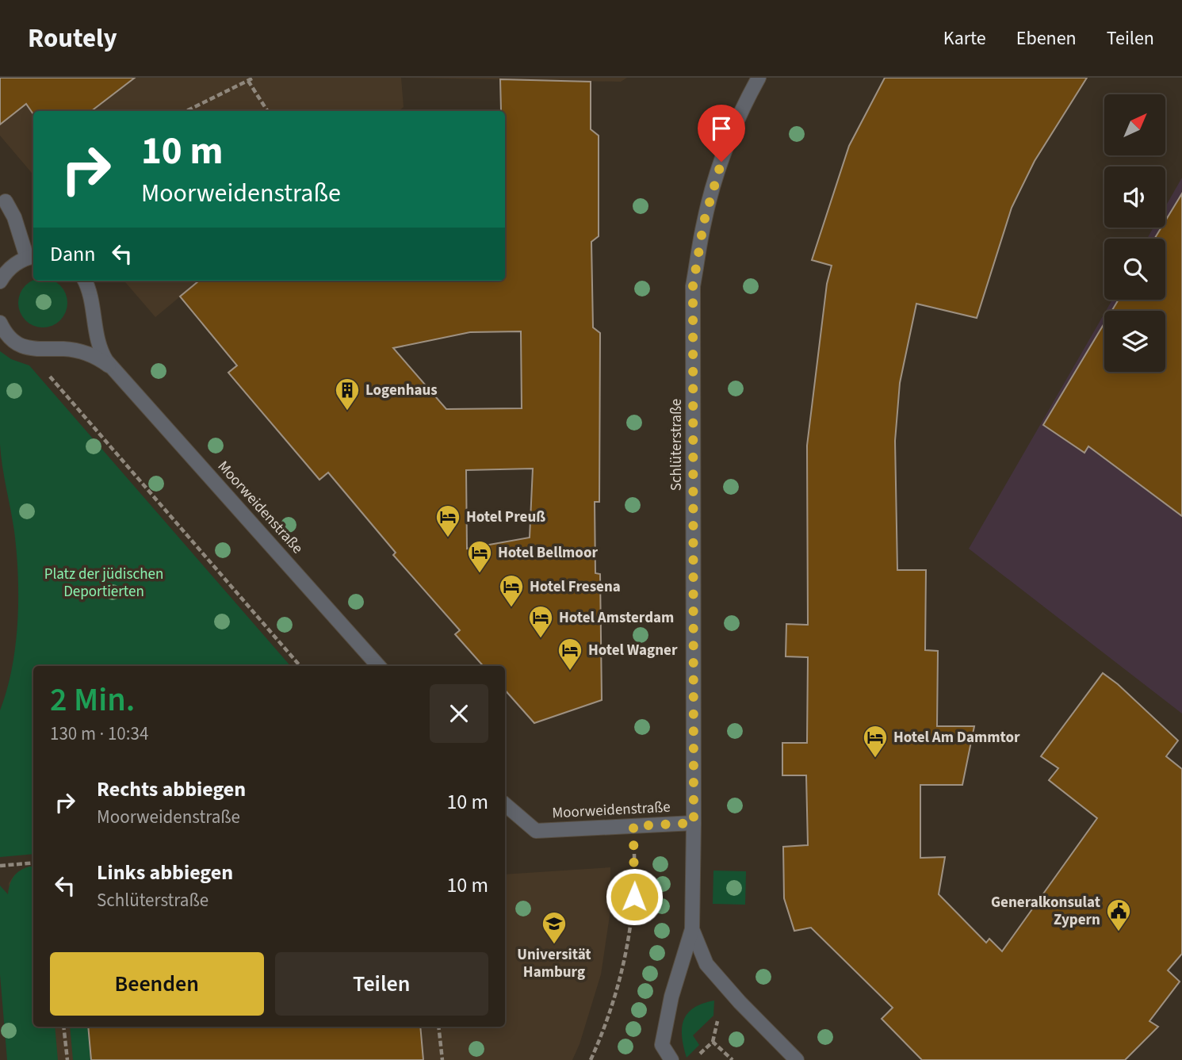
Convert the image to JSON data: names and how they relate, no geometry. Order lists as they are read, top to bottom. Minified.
{"streets":{"street":["Schlüterstraße","Moorweidenstraße"]},"crossings":[["Schlüterstraße","Moorweidenstraße"]],"parks":["Platz der jüdischen Deportierten"],"places":{"building":["Logenhaus"],"hotel":["Hotel Preuß","Hotel Bellmoor","Hotel Fresena","Hotel Amsterdam","Hotel Wagner","Hotel Am Dammtor"],"public building":["Generalkonsulat Zypern"],"school or university":["Universität Hamburg"]},"north":"top right","page":{"header":"Routely","nav":["Karte","Ebenen","Teilen"],"turn":["10 m","Moorweidenstraße"],"then":"Dann","heading":["2 Min.","130 m · 10:34"],"list":[{"name":"Rechts abbiegen","note":"Moorweidenstraße","value":"10 m"},{"name":"Links abbiegen","note":"Schlüterstraße","value":"10 m"}],"buttons":["Beenden","Teilen"]}}
